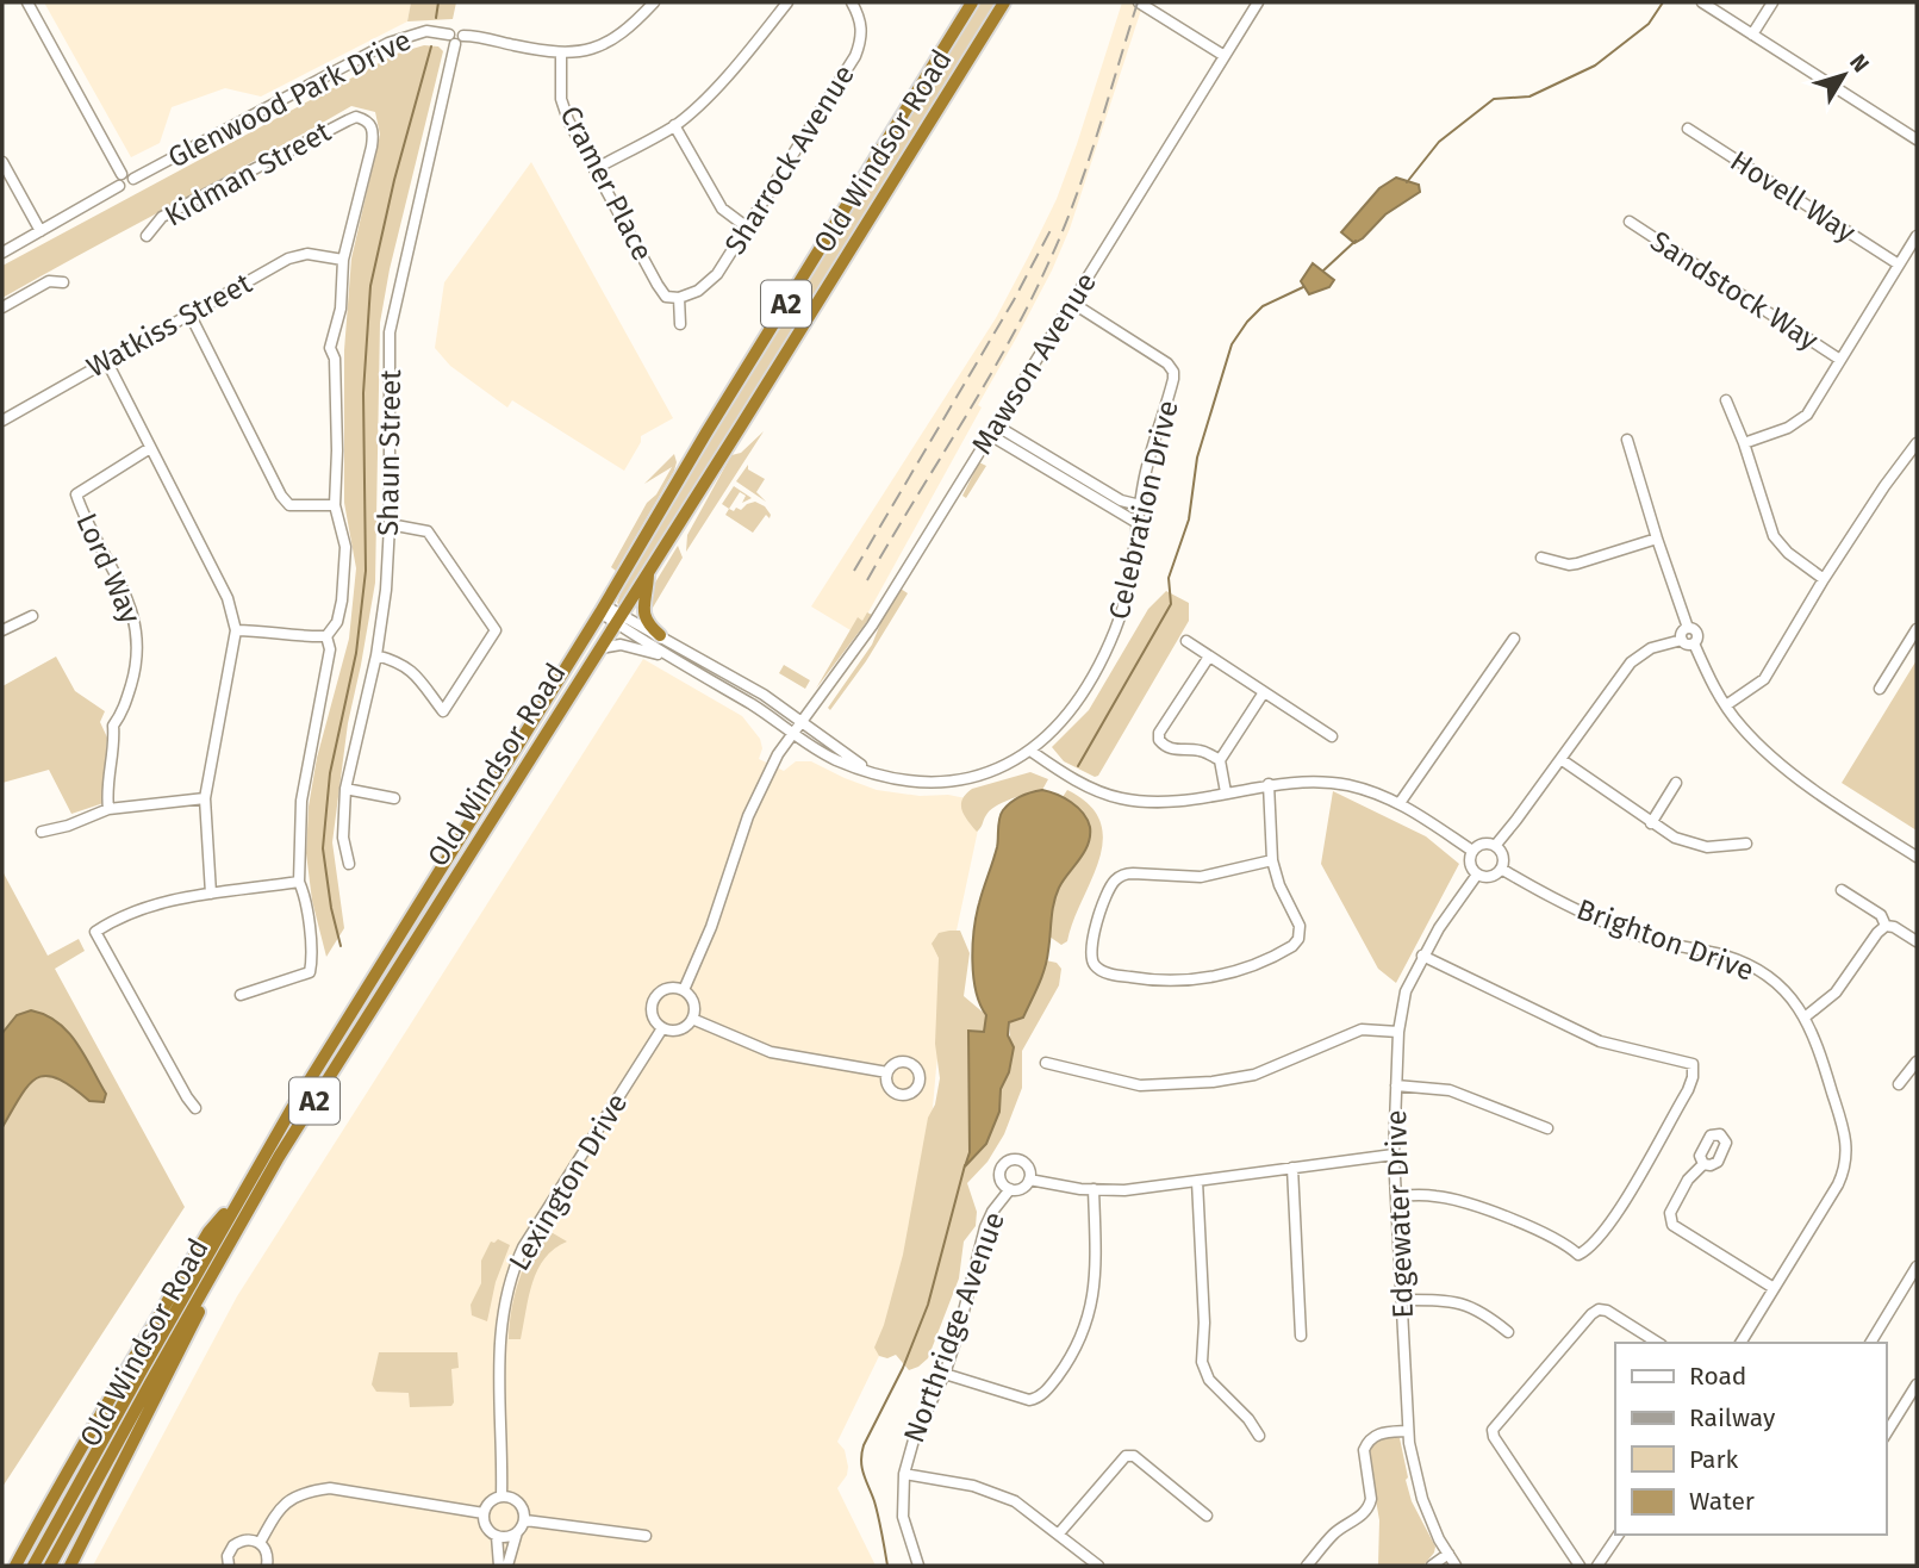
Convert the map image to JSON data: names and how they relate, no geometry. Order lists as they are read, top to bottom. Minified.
{"streets":{"highway":["Old Windsor Road","A2"],"street":["Glenwood Park Drive","Sharrock Avenue","Kidman Street","Cramer Place","Hovell Way","Sandstock Way","Watkiss Street","Mawson Avenue","Shaun Street","Celebration Drive","Lord Way","Brighton Drive","Lexington Drive","Edgewater Drive","Northridge Avenue"]},"crossings":[["Glenwood Park Drive","Shaun Street"],["Old Windsor Road","Celebration Drive"],["Sharrock Avenue","Cramer Place"],["Kidman Street","Watkiss Street"],["Mawson Avenue","Celebration Drive"],["Brighton Drive","Edgewater Drive"],["Edgewater Drive","Northridge Avenue"]],"legend":["Road","Railway","Park","Water"],"north":"top right"}
